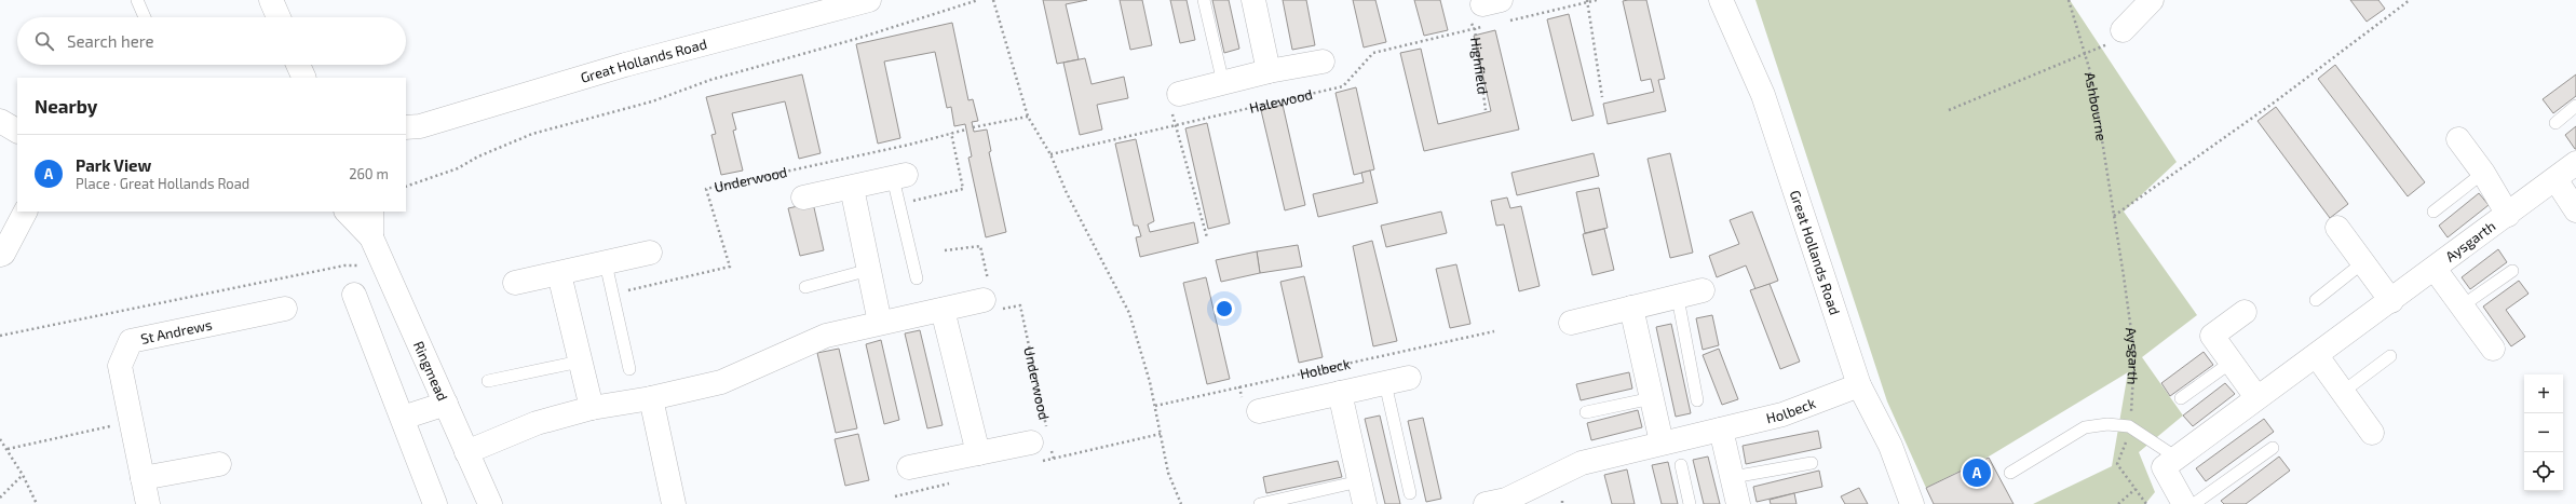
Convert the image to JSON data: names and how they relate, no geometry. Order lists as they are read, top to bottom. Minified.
{"streets":{"street":["Great Hollands Road","Halewood","Aysgarth","St Andrews","Holbeck","Ringmead"],"path":["Highfield","Ashbourne","Underwood"]},"crossings":[["Great Hollands Road","Holbeck"],["Ashbourne","Aysgarth"]],"page":{"search":"Search here","heading":"Nearby","list":[{"mark":"A","name":"Park View","note":"Place · Great Hollands Road","value":"260 m"}],"map_buttons":["+","−"],"pins":"A"}}
